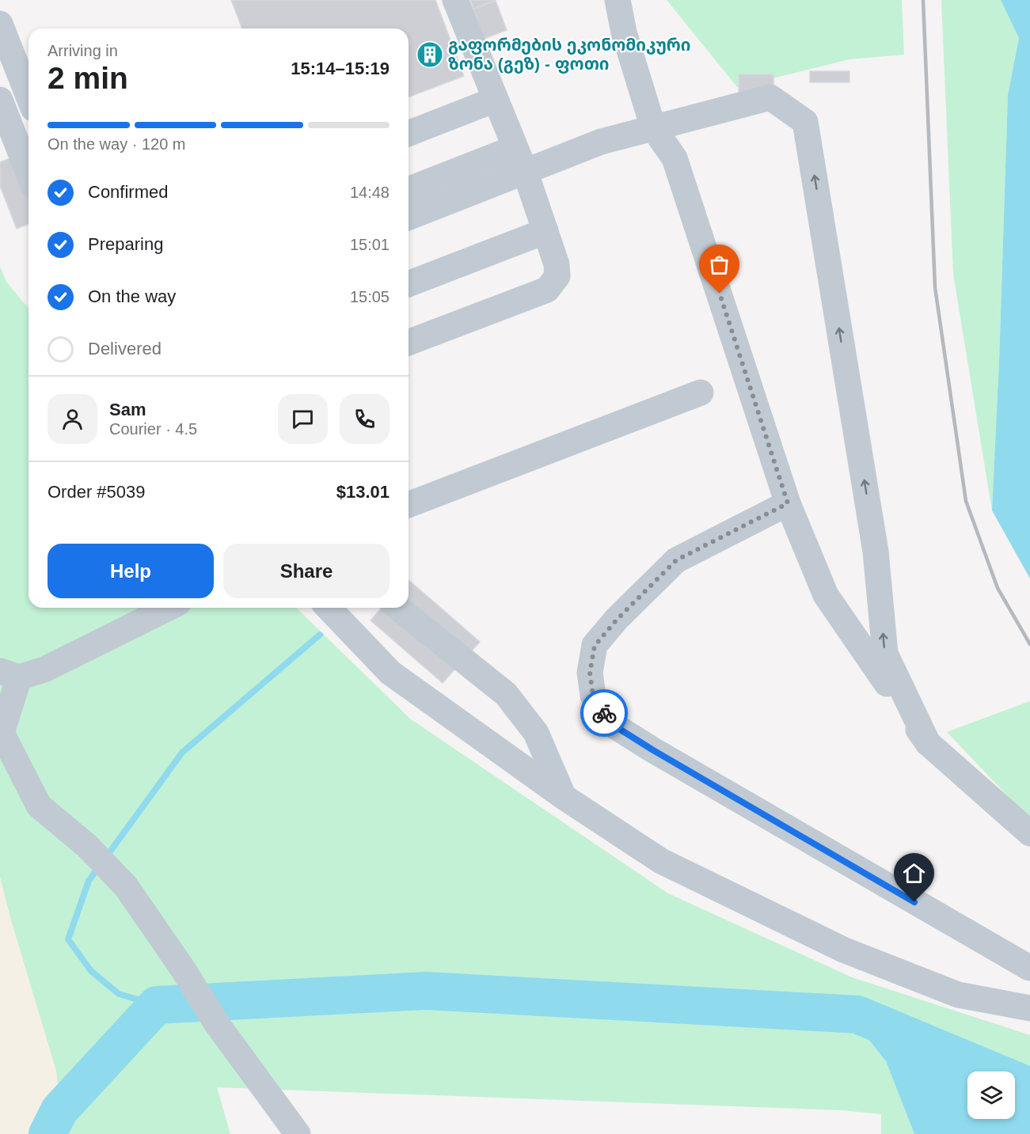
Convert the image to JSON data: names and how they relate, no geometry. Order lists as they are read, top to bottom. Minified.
{"places":{"building":["გაფორმების ეკონომიკური ზონა (გეზ) - ფოთი"]},"page":{"heading":["2 min","Arriving in","15:14–15:19"],"panel":["Sam","Courier · 4.5","Order #5039","$13.01"],"bar":"On the way · 120 m","list":[["Confirmed","14:48"],["Preparing","15:01"],["On the way","15:05"],"Delivered"],"buttons":["Help","Share"]}}
